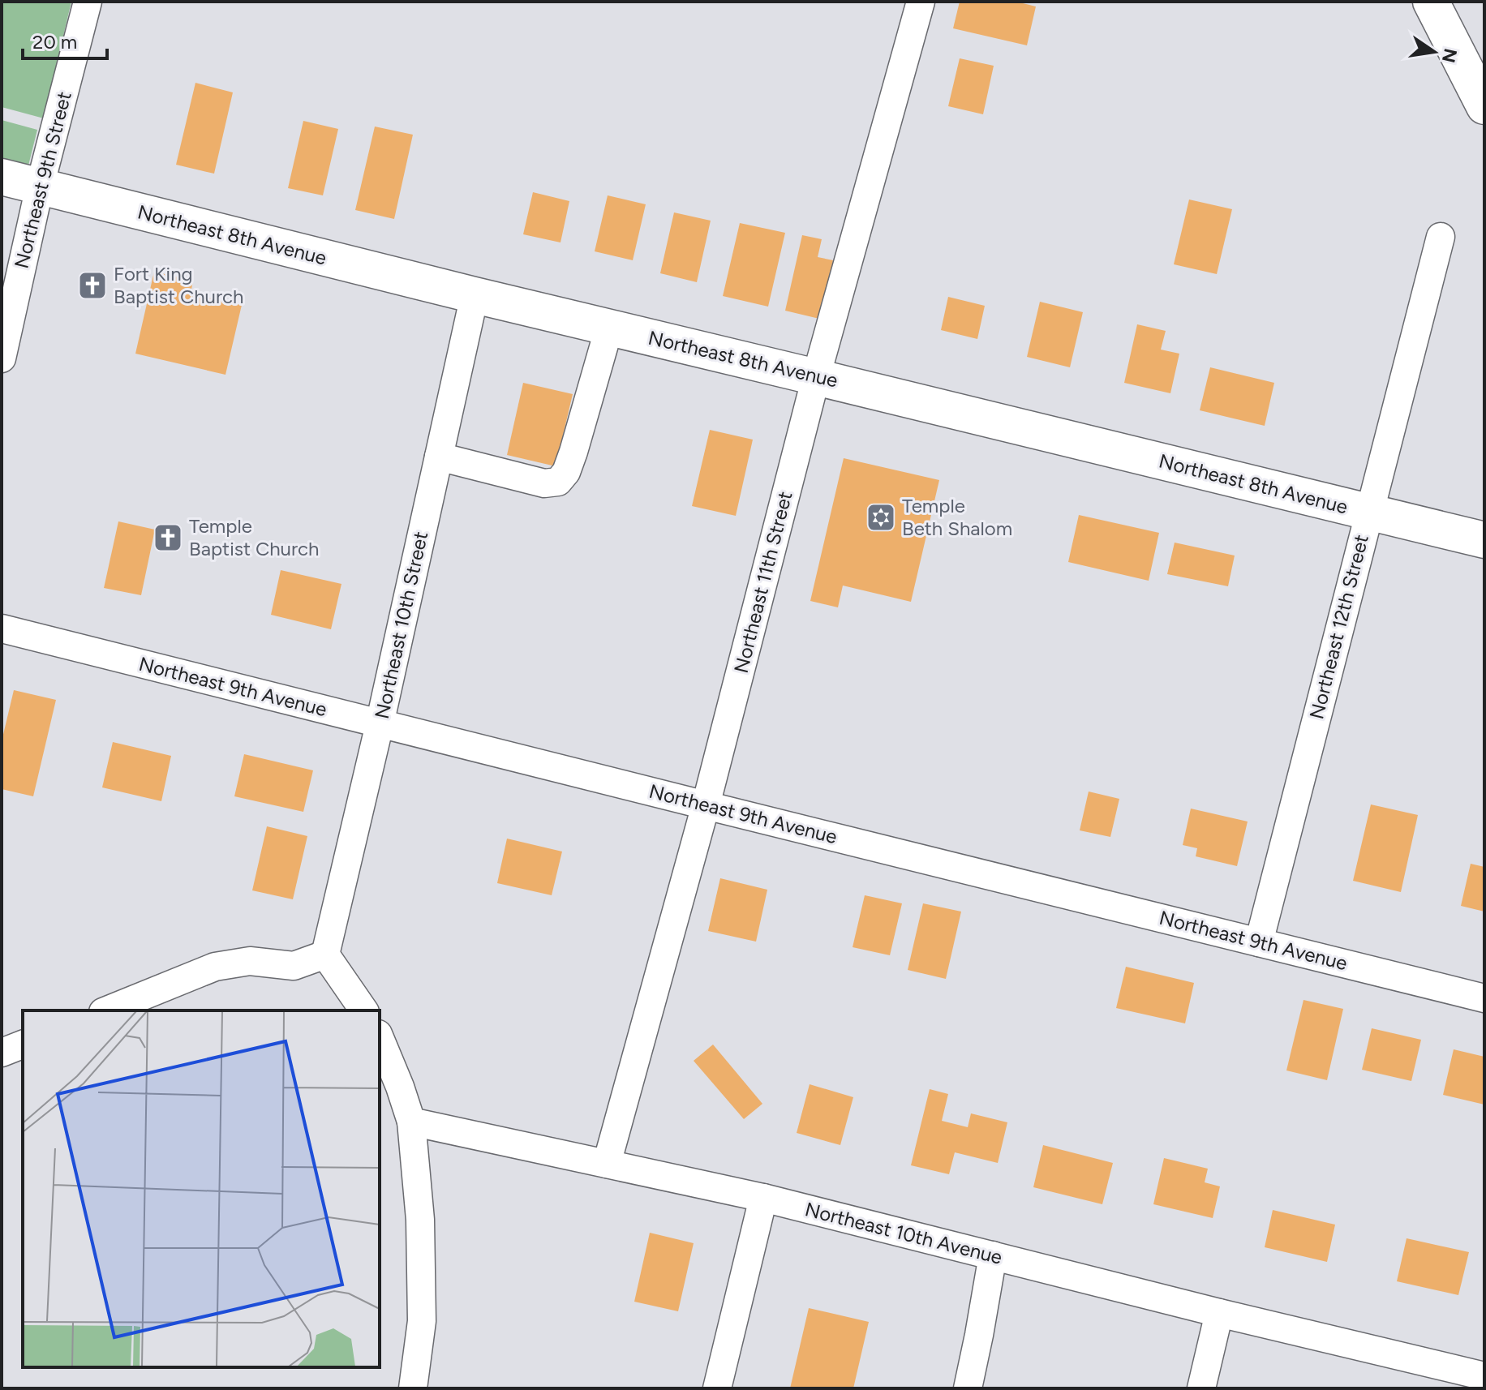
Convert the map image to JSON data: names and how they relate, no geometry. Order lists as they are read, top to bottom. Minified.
{"streets":{"main road":["Northeast 8th Avenue"],"street":["Northeast 9th Street","Northeast 11th Street","Northeast 10th Street","Northeast 12th Street","Northeast 9th Avenue","Northeast 10th Avenue"]},"crossings":[["Northeast 9th Street","Northeast 8th Avenue"],["Northeast 8th Avenue","Northeast 11th Street"],["Northeast 8th Avenue","Northeast 10th Street"],["Northeast 8th Avenue","Northeast 12th Street"],["Northeast 11th Street","Northeast 9th Avenue"],["Northeast 11th Street","Northeast 10th Avenue"],["Northeast 10th Street","Northeast 9th Avenue"],["Northeast 12th Street","Northeast 9th Avenue"]],"places":{"church":["Fort King Baptist Church","Temple Baptist Church"],"synagogue":["Temple Beth Shalom"]},"scale_bar":"20 m","north":"right"}
